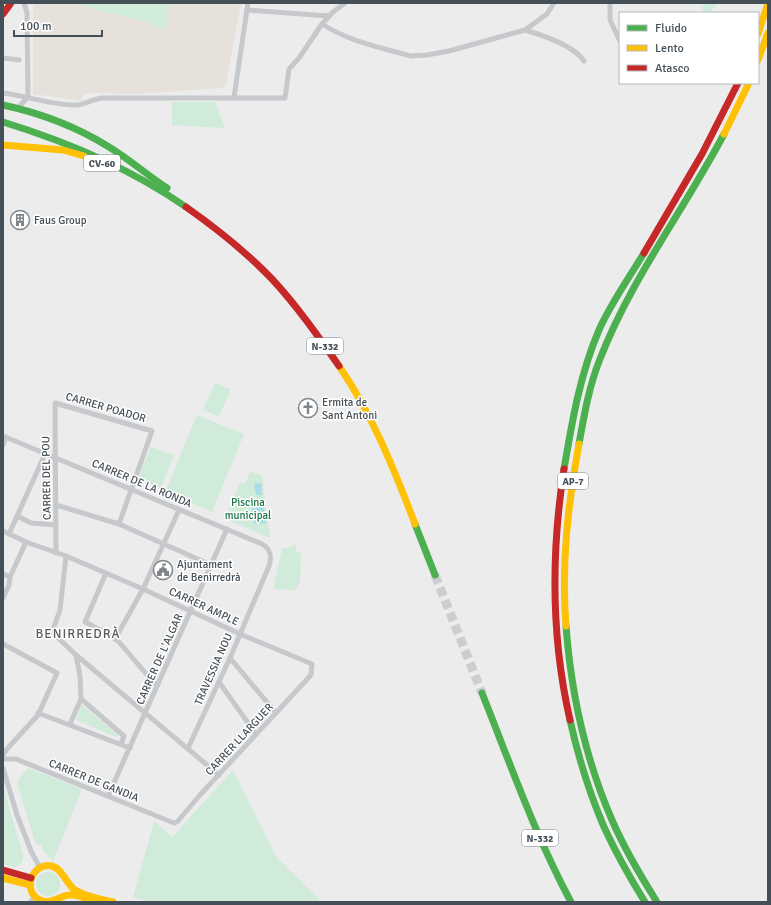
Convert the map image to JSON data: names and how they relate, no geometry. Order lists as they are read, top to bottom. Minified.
{"streets":{"main road":["CV-60","N-332","AP-7"],"street":["CARRER POADOR","CARRER DEL POU","CARRER DE LA RONDA","CARRER AMPLE","CARRER DE L'ALGAR","TRAVESSIA NOU","CARRER LLARGUER","CARRER DE GANDIA"]},"crossings":[["CV-60","N-332"],["CARRER POADOR","CARRER DEL POU"],["CARRER POADOR","CARRER DE LA RONDA"],["CARRER DEL POU","CARRER DE LA RONDA"],["CARRER DEL POU","CARRER AMPLE"],["CARRER DE LA RONDA","CARRER DE L'ALGAR"],["CARRER DE LA RONDA","TRAVESSIA NOU"],["CARRER AMPLE","CARRER DE L'ALGAR"],["CARRER AMPLE","TRAVESSIA NOU"],["CARRER AMPLE","CARRER LLARGUER"],["CARRER DE L'ALGAR","CARRER DE GANDIA"],["CARRER LLARGUER","CARRER DE GANDIA"]],"districts":["BENIRREDRÀ"],"parks":["Piscina municipal"],"places":{"building":["Faus Group"],"church":["Ermita de Sant Antoni"],"public building":["Ajuntament de Benirredrà"]},"legend":["Fluido","Lento","Atasco"],"scale_bar":"100 m"}
